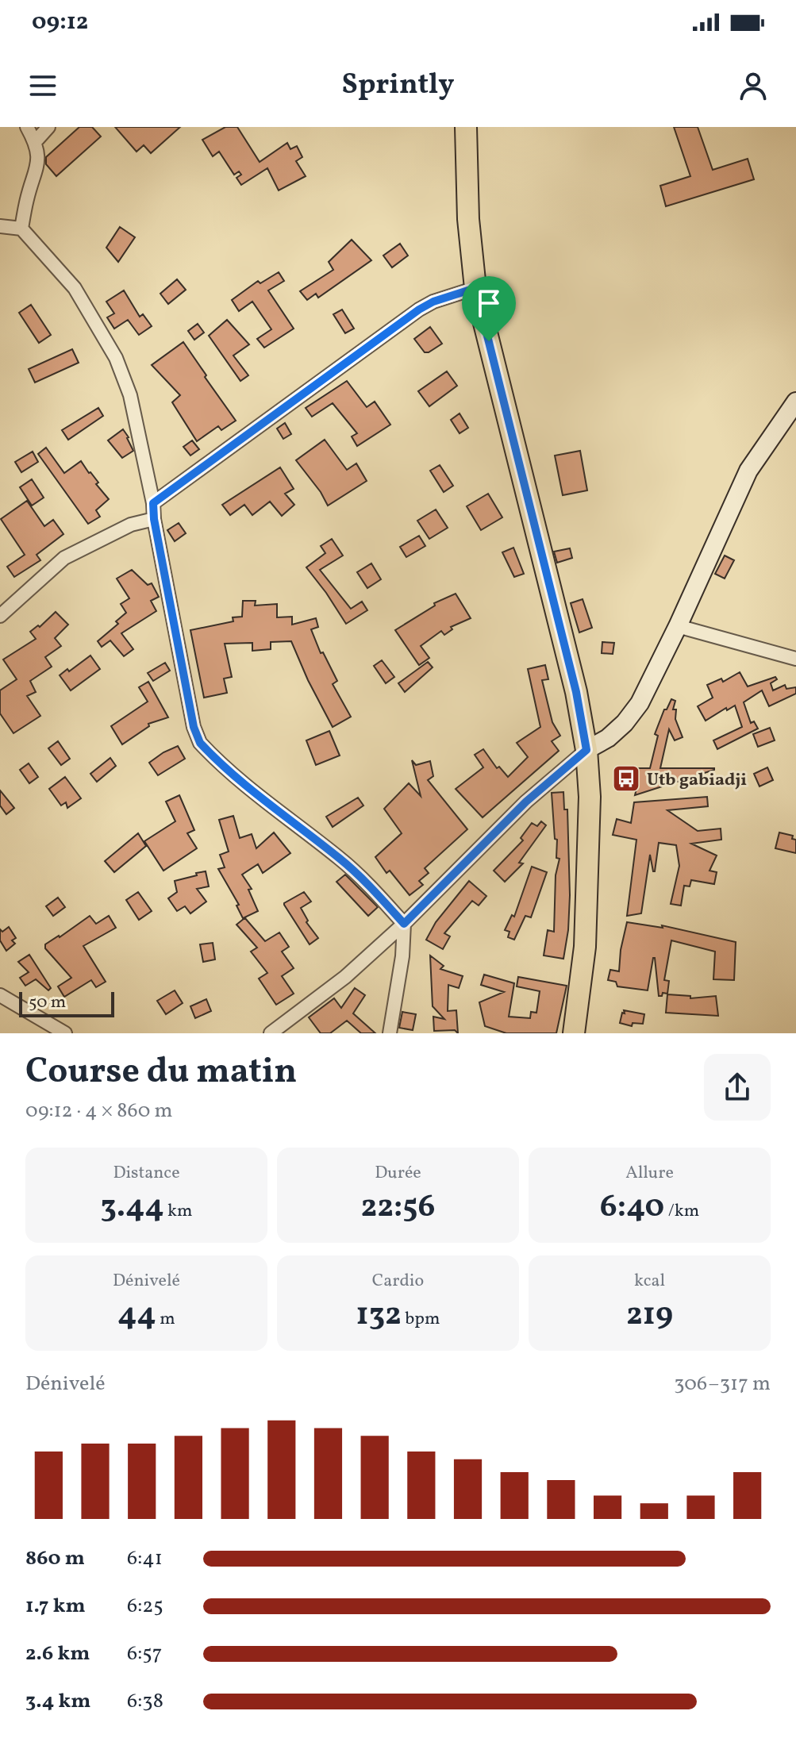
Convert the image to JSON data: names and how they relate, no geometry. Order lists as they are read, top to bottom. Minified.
{"places":{"bus stop":["Utb gabiadji"]},"scale_bar":"50 m","page":{"status":"09:12","header":"Sprintly","scale":"50 m","heading":["Course du matin","09:12 · 4 × 860 m"],"stats":[["Distance","3.44 km"],["Durée","22:56"],["Allure","6:40 /km"],["Dénivelé","44 m"],["Cardio","132 bpm"],["kcal","219"]],"chart":["Dénivelé","306–317 m"],"list":[{"name":"860 m","note":"6:41"},{"name":"1.7 km","note":"6:25"},{"name":"2.6 km","note":"6:57"},{"name":"3.4 km","note":"6:38"}]}}
